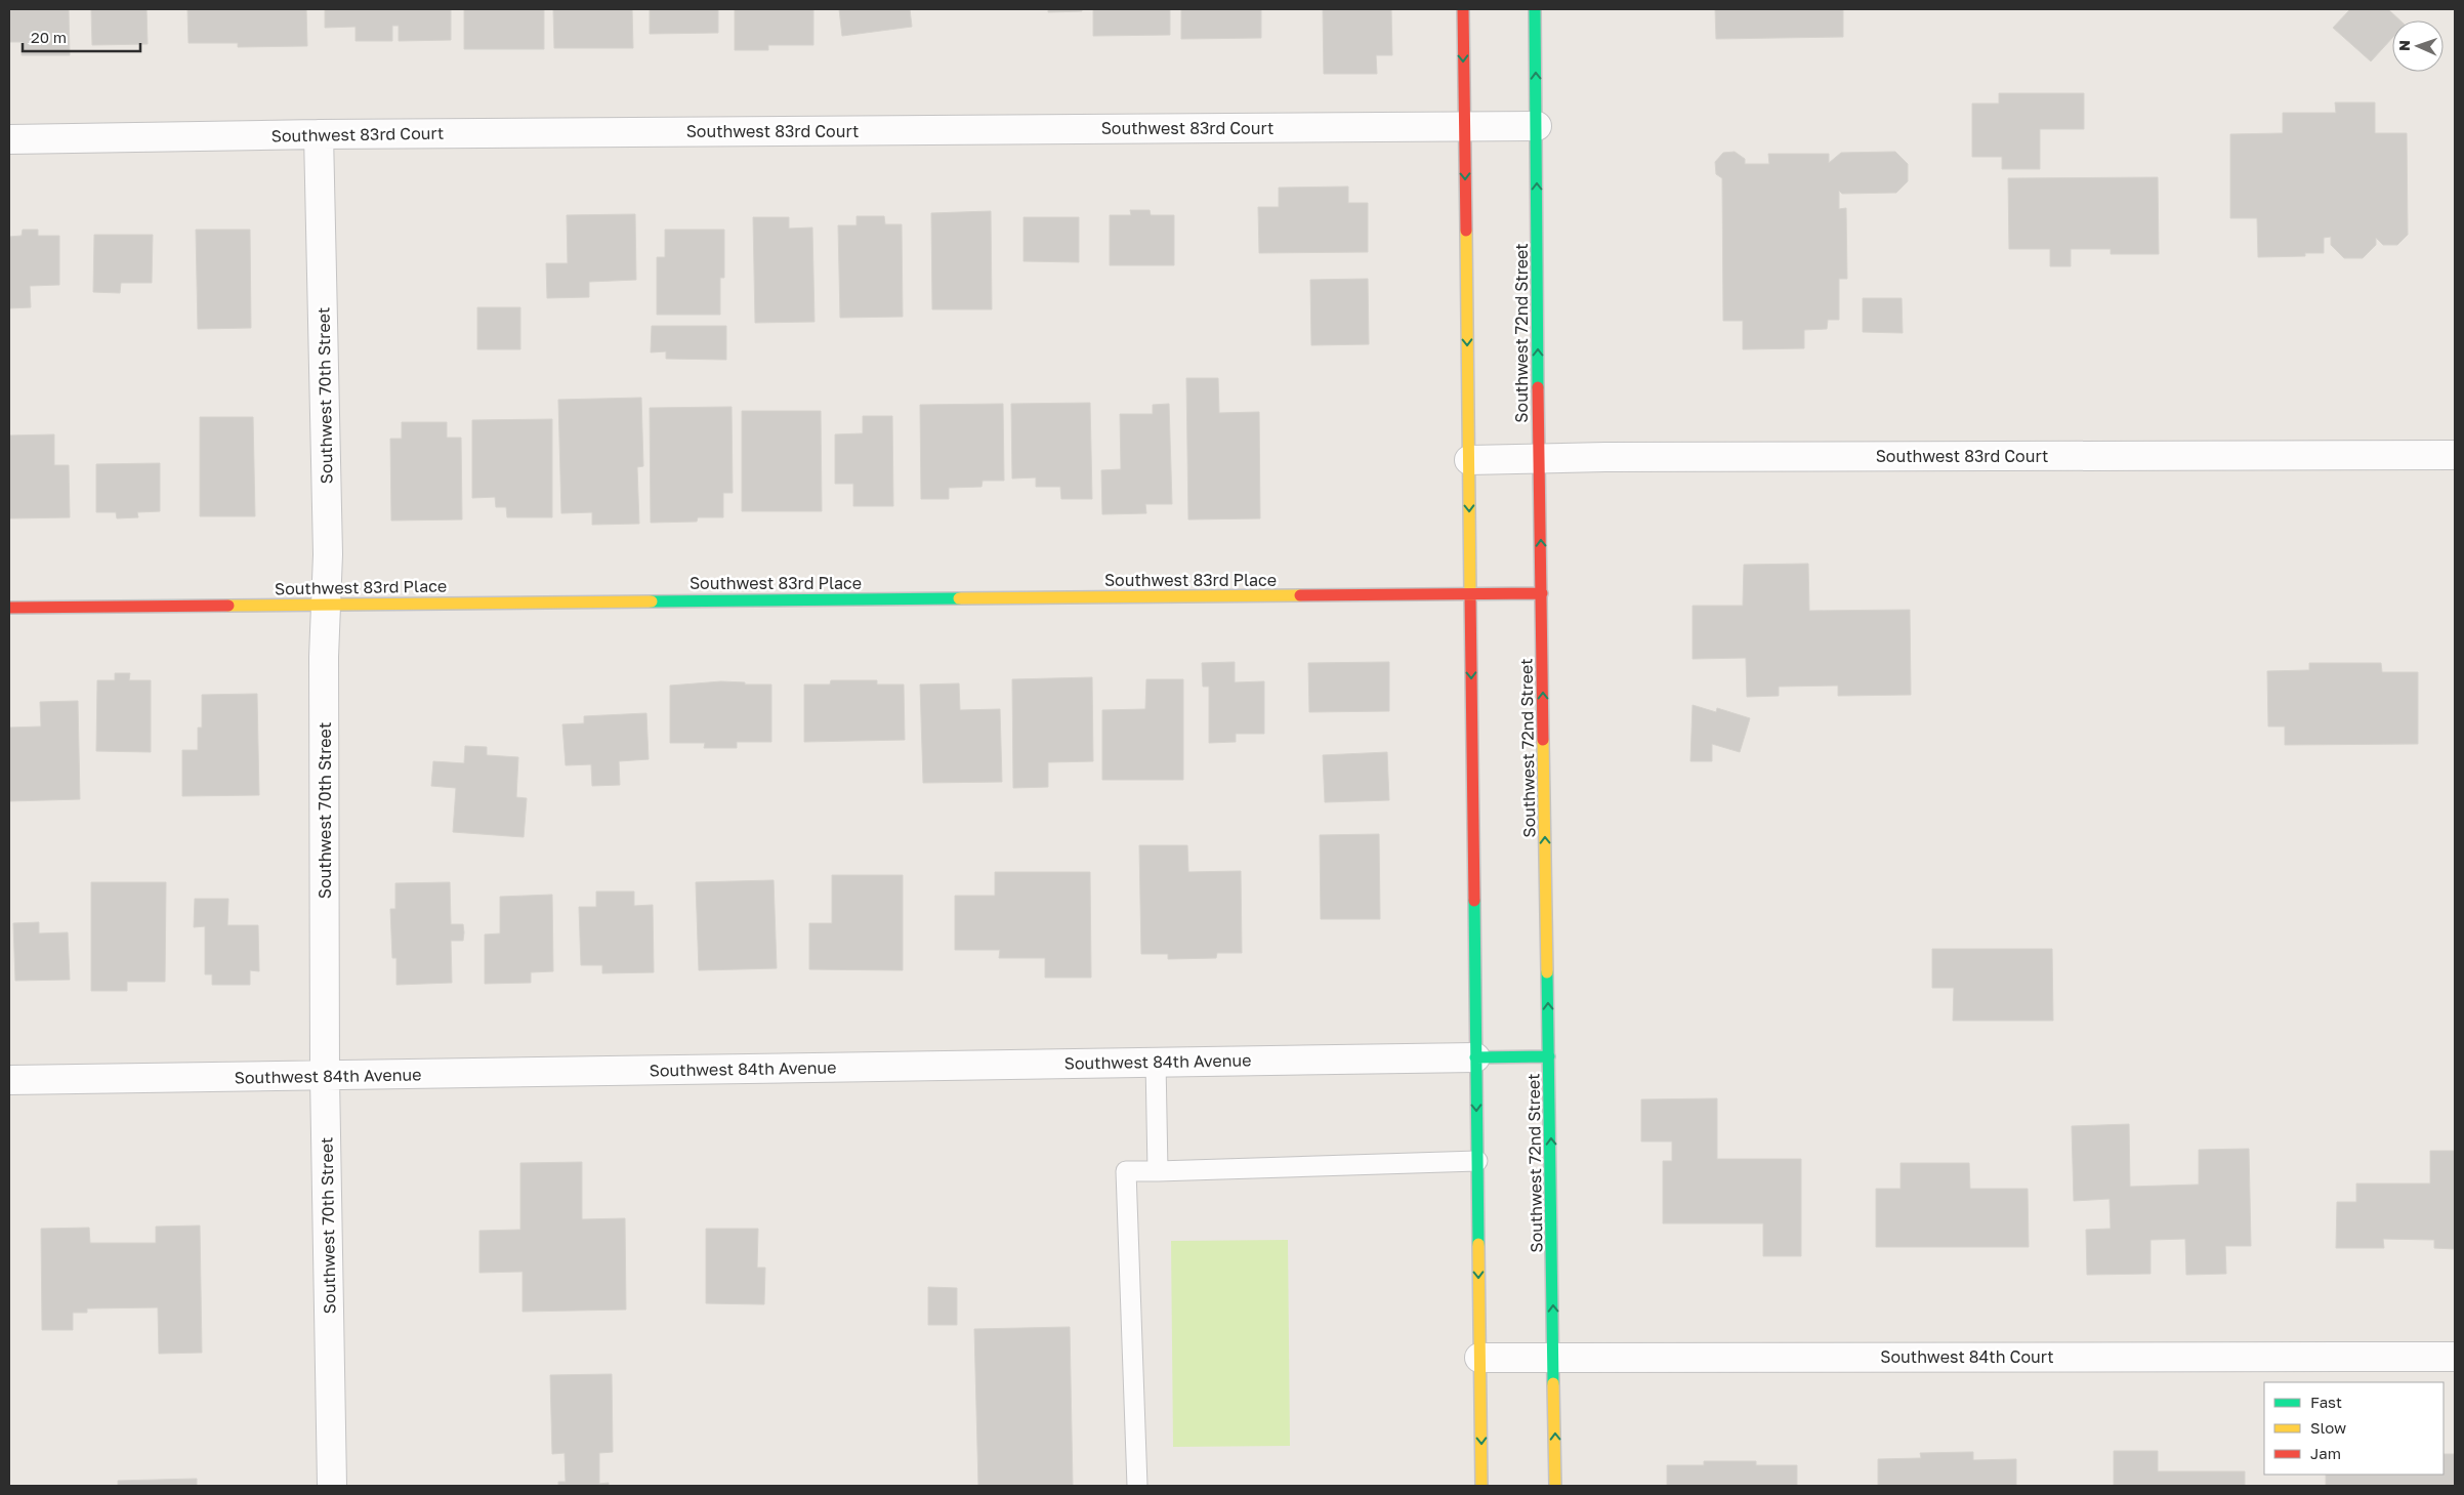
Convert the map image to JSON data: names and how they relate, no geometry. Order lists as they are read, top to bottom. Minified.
{"streets":{"main road":["Southwest 72nd Street","Southwest 83rd Place"],"street":["Southwest 83rd Court","Southwest 70th Street","Southwest 84th Avenue","Southwest 84th Court"]},"crossings":[["Southwest 83rd Court","Southwest 72nd Street"],["Southwest 83rd Court","Southwest 70th Street"],["Southwest 72nd Street","Southwest 83rd Place"],["Southwest 72nd Street","Southwest 84th Court"],["Southwest 70th Street","Southwest 83rd Place"],["Southwest 70th Street","Southwest 84th Avenue"]],"legend":["Fast","Slow","Jam"],"scale_bar":"20 m","north":"left"}
